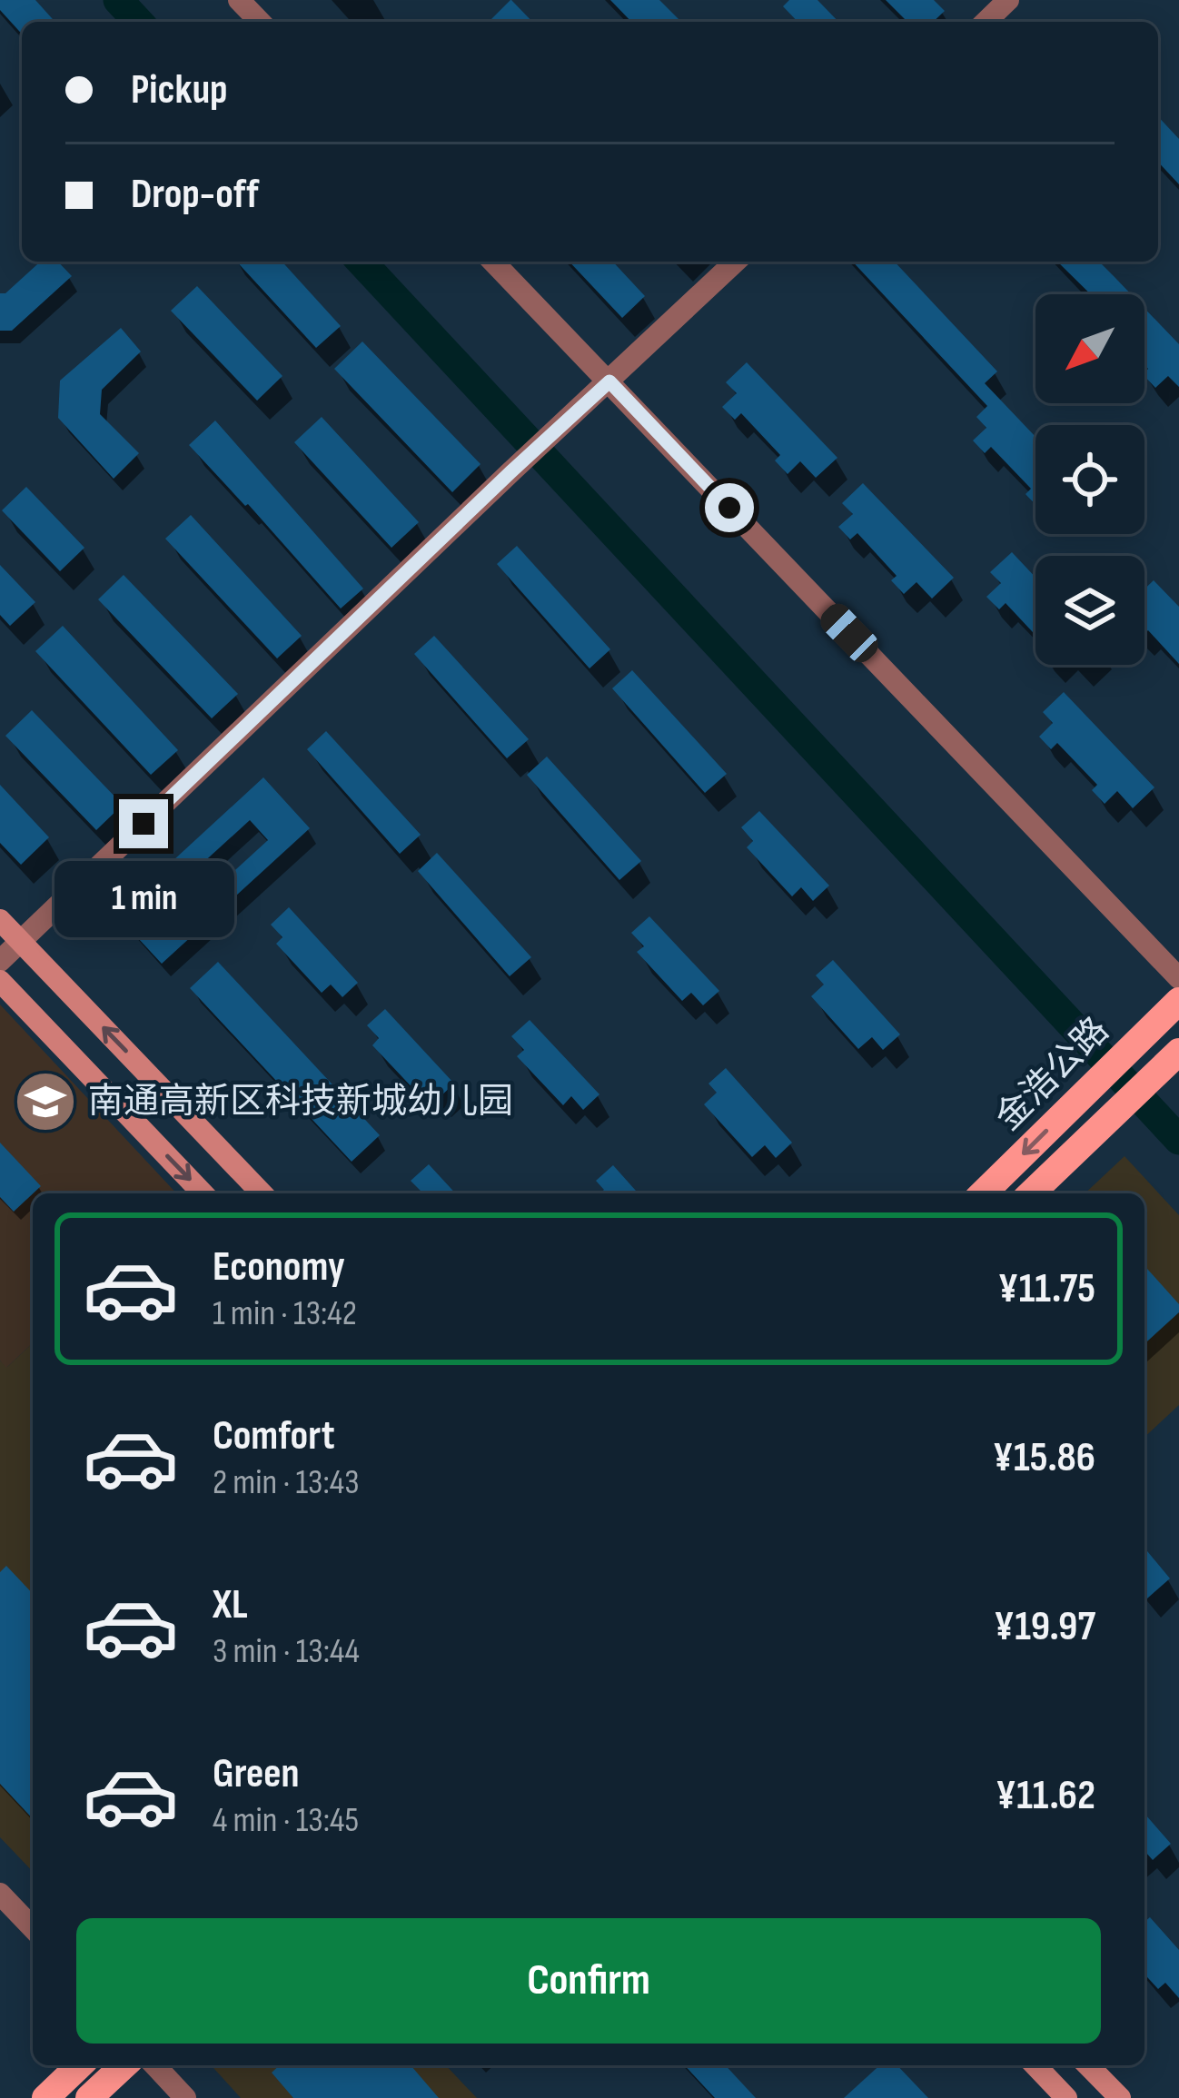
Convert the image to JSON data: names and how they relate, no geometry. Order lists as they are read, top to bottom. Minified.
{"streets":{"main road":["金浩公路"]},"places":{"school or university":["南通高新区科技新城幼儿园"]},"north":"bottom left","page":{"banner":["Pickup","Drop-off"],"bubble":"1 min","list":[{"name":"Economy","note":"1 min · 13:42","value":"¥11.75"},{"name":"Comfort","note":"2 min · 13:43","value":"¥15.86"},{"name":"XL","note":"3 min · 13:44","value":"¥19.97"},{"name":"Green","note":"4 min · 13:45","value":"¥11.62"}],"buttons":"Confirm"}}
